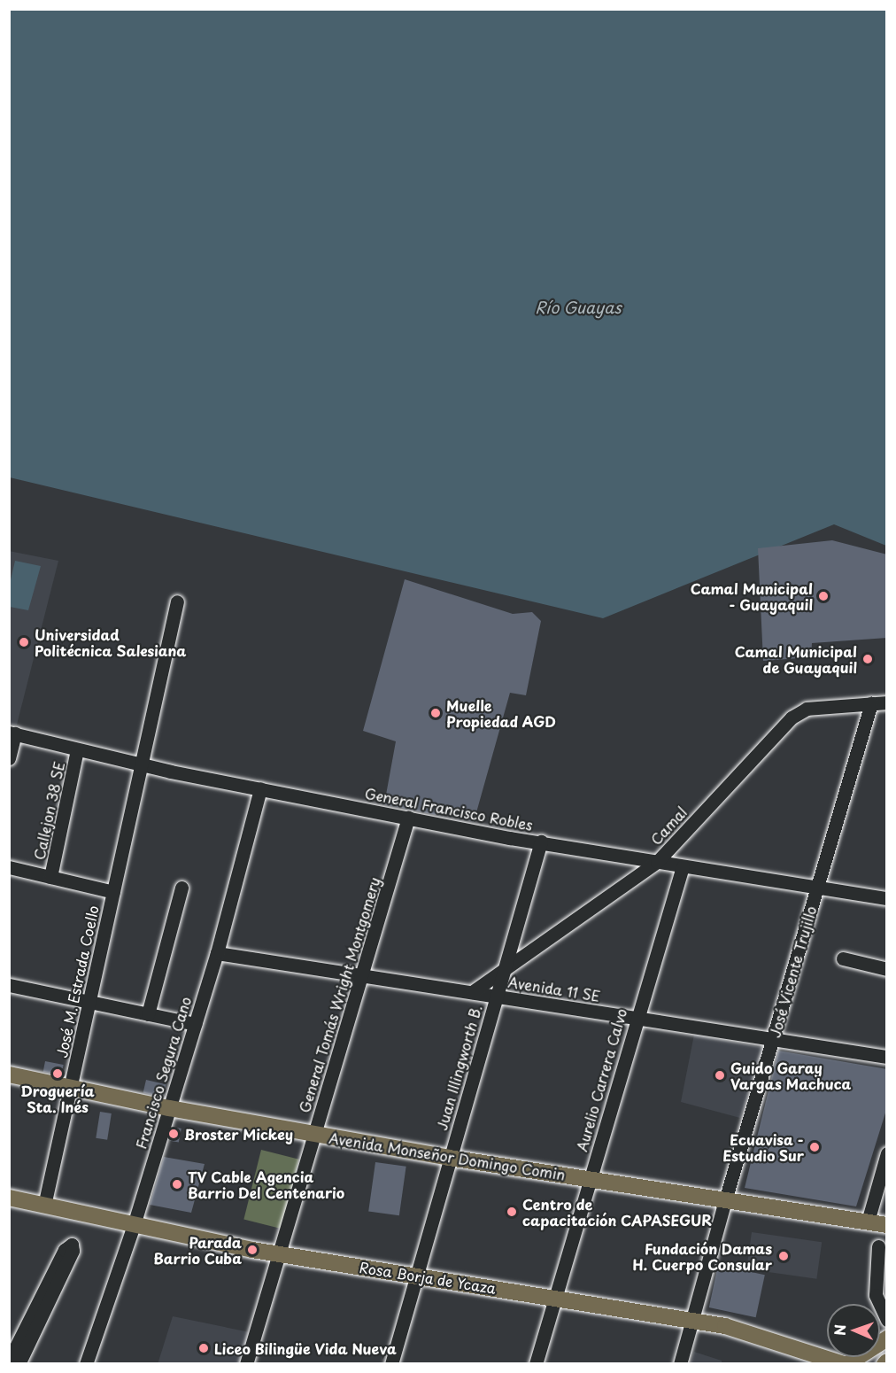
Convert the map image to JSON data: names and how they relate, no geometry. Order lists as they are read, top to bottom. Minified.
{"streets":{"main road":["Avenida Monseñor Domingo Comin","Rosa Borja de Ycaza"],"street":["General Francisco Robles","Callejon 38 SE","Camal","José Vicente Trujillo","José M. Estrada Coello","Avenida 11 SE","General Tomás Wright Montgomery","Juan Illingworth B.","Francisco Segura Cano","Aurelio Carrera Calvo"]},"crossings":[["General Francisco Robles","Callejon 38 SE"],["General Francisco Robles","Camal"],["General Francisco Robles","José Vicente Trujillo"],["General Francisco Robles","José M. Estrada Coello"],["General Francisco Robles","General Tomás Wright Montgomery"],["General Francisco Robles","Juan Illingworth B."],["General Francisco Robles","Francisco Segura Cano"],["General Francisco Robles","Aurelio Carrera Calvo"],["Camal","José Vicente Trujillo"],["Camal","Avenida 11 SE"],["Camal","Juan Illingworth B."],["José Vicente Trujillo","Avenida 11 SE"],["José Vicente Trujillo","Avenida Monseñor Domingo Comin"],["José Vicente Trujillo","Rosa Borja de Ycaza"],["José M. Estrada Coello","Avenida Monseñor Domingo Comin"],["José M. Estrada Coello","Rosa Borja de Ycaza"],["Avenida 11 SE","General Tomás Wright Montgomery"],["Avenida 11 SE","Juan Illingworth B."],["Avenida 11 SE","Francisco Segura Cano"],["Avenida 11 SE","Aurelio Carrera Calvo"],["General Tomás Wright Montgomery","Avenida Monseñor Domingo Comin"],["General Tomás Wright Montgomery","Rosa Borja de Ycaza"],["Juan Illingworth B.","Avenida Monseñor Domingo Comin"],["Juan Illingworth B.","Rosa Borja de Ycaza"],["Francisco Segura Cano","Avenida Monseñor Domingo Comin"],["Francisco Segura Cano","Rosa Borja de Ycaza"],["Aurelio Carrera Calvo","Avenida Monseñor Domingo Comin"],["Aurelio Carrera Calvo","Rosa Borja de Ycaza"]],"water":["Río Guayas"],"places":["Camal Municipal - Guayaquil","Universidad Politécnica Salesiana","Camal Municipal de Guayaquil","Muelle Propiedad AGD","Droguería Sta. Inés","Guido Garay Vargas Machuca","Broster Mickey","Ecuavisa - Estudio Sur","TV Cable Agencia Barrio Del Centenario","Centro de capacitación CAPASEGUR","Parada Barrio Cuba","Fundación Damas H. Cuerpo Consular","Liceo Bilingüe Vida Nueva"],"north":"left"}
